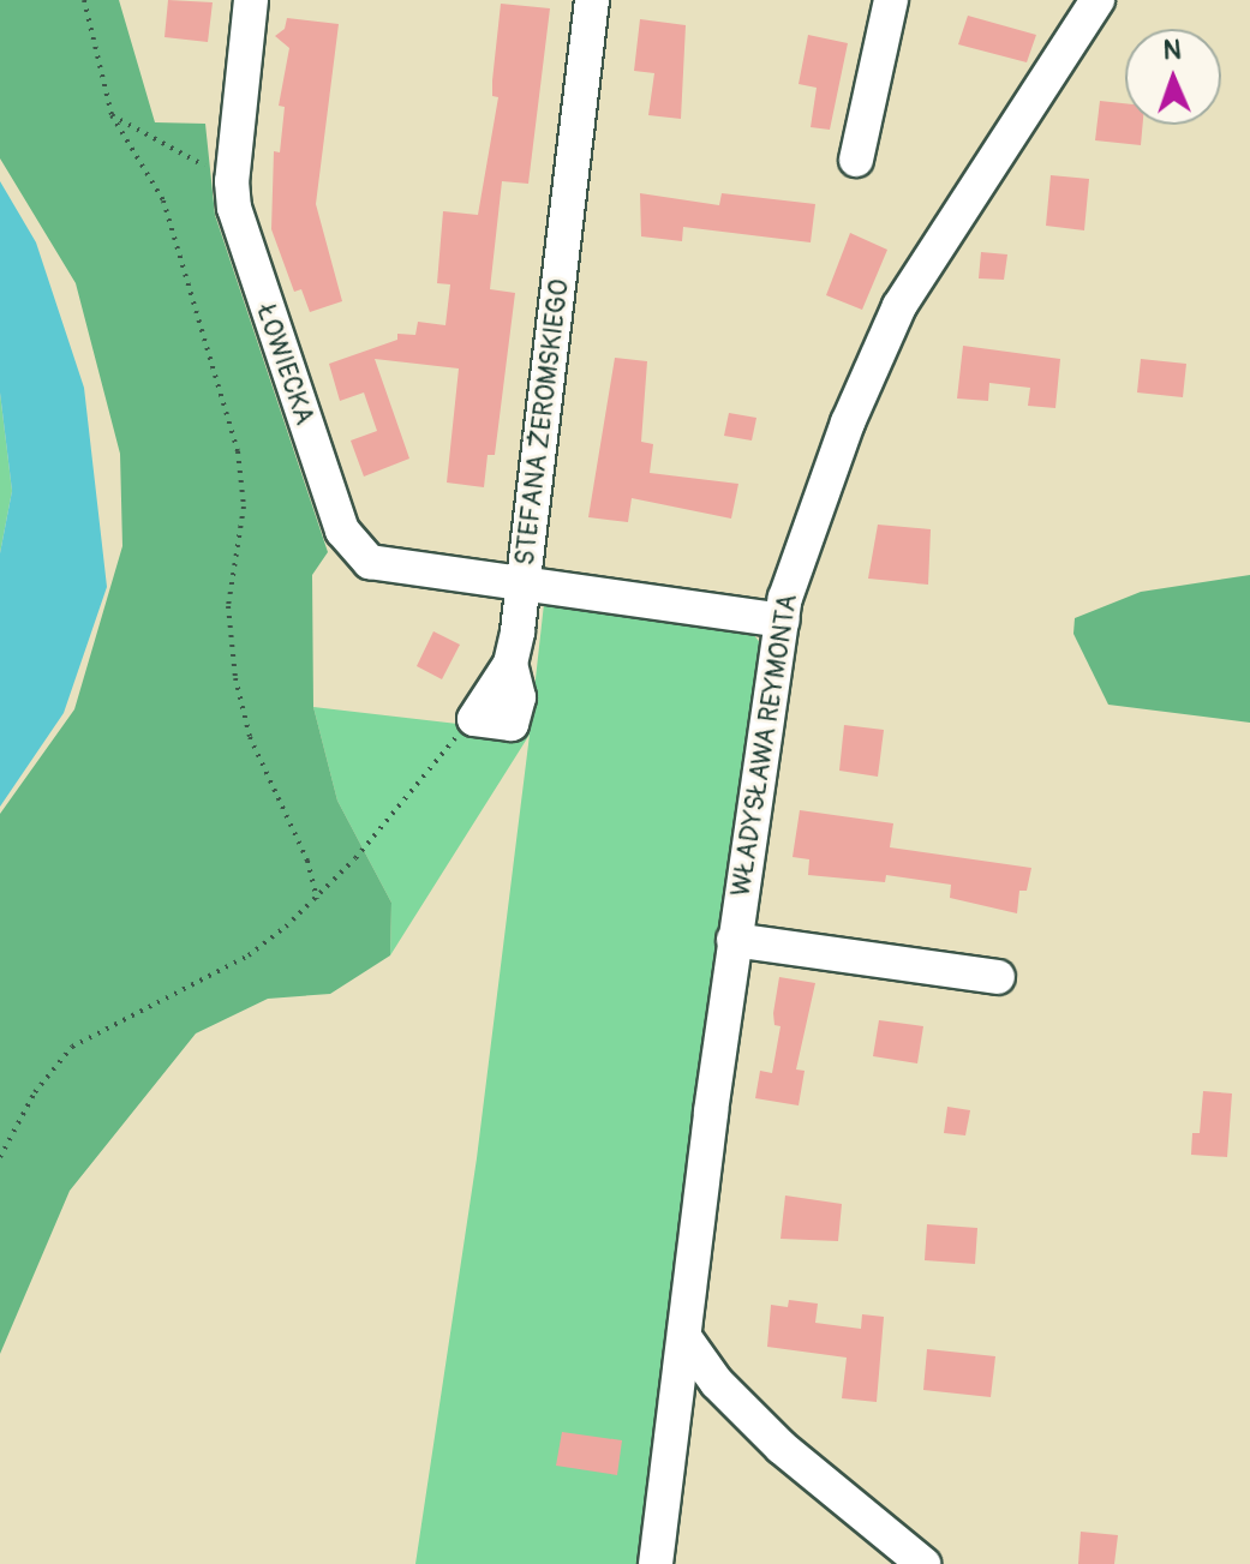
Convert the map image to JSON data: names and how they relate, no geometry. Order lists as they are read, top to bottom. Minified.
{"streets":{"street":["ŁOWIECKA","STEFANA ŻEROMSKIEGO","WŁADYSŁAWA REYMONTA"]},"crossings":[["ŁOWIECKA","STEFANA ŻEROMSKIEGO"],["STEFANA ŻEROMSKIEGO","WŁADYSŁAWA REYMONTA"]],"north":"top"}
